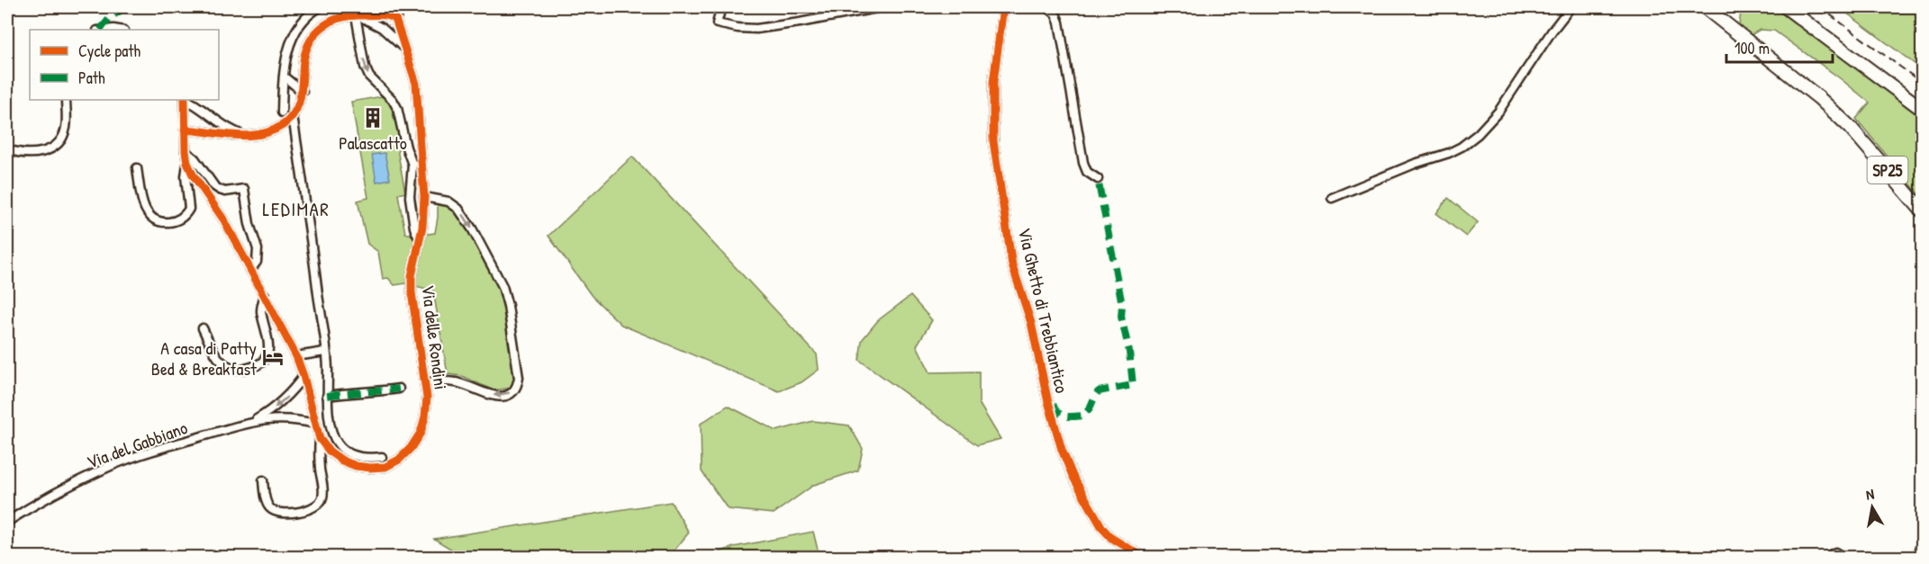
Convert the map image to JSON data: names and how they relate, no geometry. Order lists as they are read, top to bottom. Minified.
{"streets":{"main road":["SP25"],"street":["Via Ghetto di Trebbiantico","Via delle Rondini","Via del Gabbiano"]},"crossings":[["Via delle Rondini","Via del Gabbiano"]],"districts":["LEDIMAR"],"places":{"building":["Palascatto"],"hotel":["A casa di Patty Bed & Breakfast"]},"legend":["Cycle path","Path"],"scale_bar":"100 m","north":"top"}
